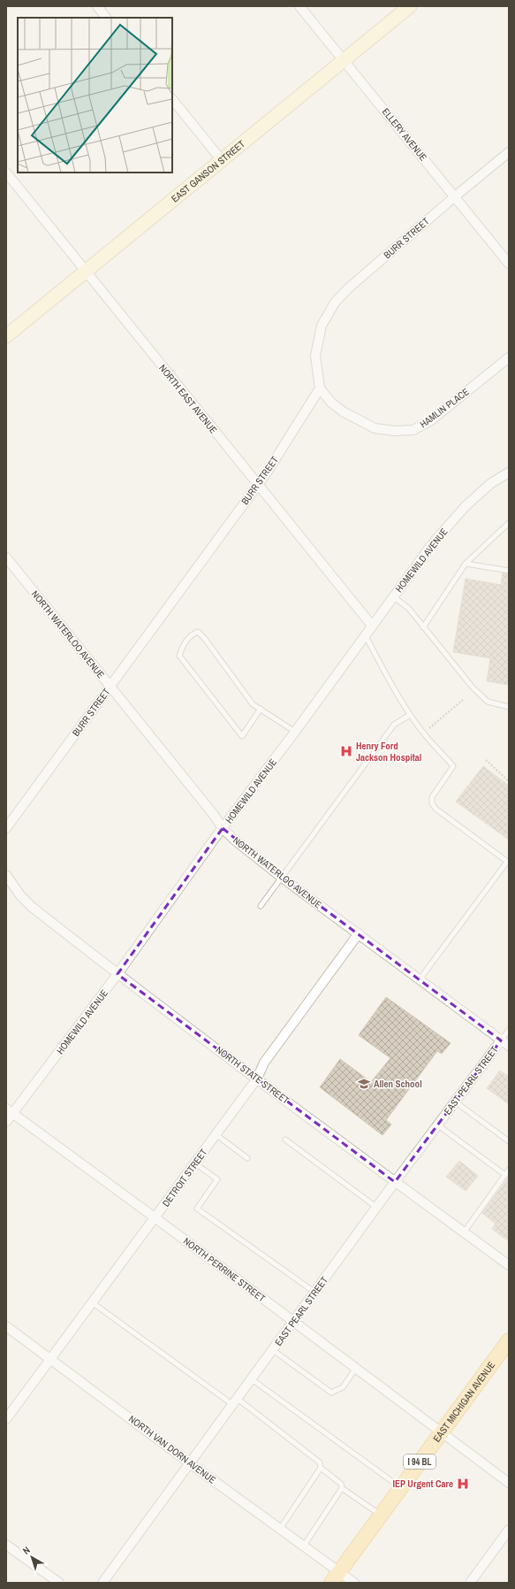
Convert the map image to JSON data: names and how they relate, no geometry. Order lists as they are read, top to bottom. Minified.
{"streets":{"main road":["EAST MICHIGAN AVENUE","I 94 BL"],"street":["ELLERY AVENUE","EAST GANSON STREET","BURR STREET","NORTH EAST AVENUE","HAMLIN PLACE","HOMEWILD AVENUE","NORTH WATERLOO AVENUE","NORTH STATE STREET","EAST PEARL STREET","DETROIT STREET","NORTH PERRINE STREET","NORTH VAN DORN AVENUE"]},"crossings":[["ELLERY AVENUE","EAST GANSON STREET"],["ELLERY AVENUE","BURR STREET"],["EAST GANSON STREET","NORTH EAST AVENUE"],["BURR STREET","NORTH EAST AVENUE"],["BURR STREET","HAMLIN PLACE"],["BURR STREET","NORTH WATERLOO AVENUE"],["NORTH EAST AVENUE","HOMEWILD AVENUE"],["HOMEWILD AVENUE","NORTH WATERLOO AVENUE"],["HOMEWILD AVENUE","NORTH STATE STREET"],["HOMEWILD AVENUE","NORTH PERRINE STREET"],["NORTH WATERLOO AVENUE","EAST PEARL STREET"],["NORTH WATERLOO AVENUE","DETROIT STREET"],["NORTH STATE STREET","EAST PEARL STREET"],["NORTH STATE STREET","DETROIT STREET"],["EAST PEARL STREET","NORTH PERRINE STREET"],["EAST PEARL STREET","NORTH VAN DORN AVENUE"],["DETROIT STREET","NORTH PERRINE STREET"],["DETROIT STREET","NORTH VAN DORN AVENUE"],["NORTH PERRINE STREET","EAST MICHIGAN AVENUE"],["EAST MICHIGAN AVENUE","NORTH VAN DORN AVENUE"]],"places":{"hospital":["Henry Ford Jackson Hospital","IEP Urgent Care"],"school or university":["Allen School"]},"north":"top left"}
